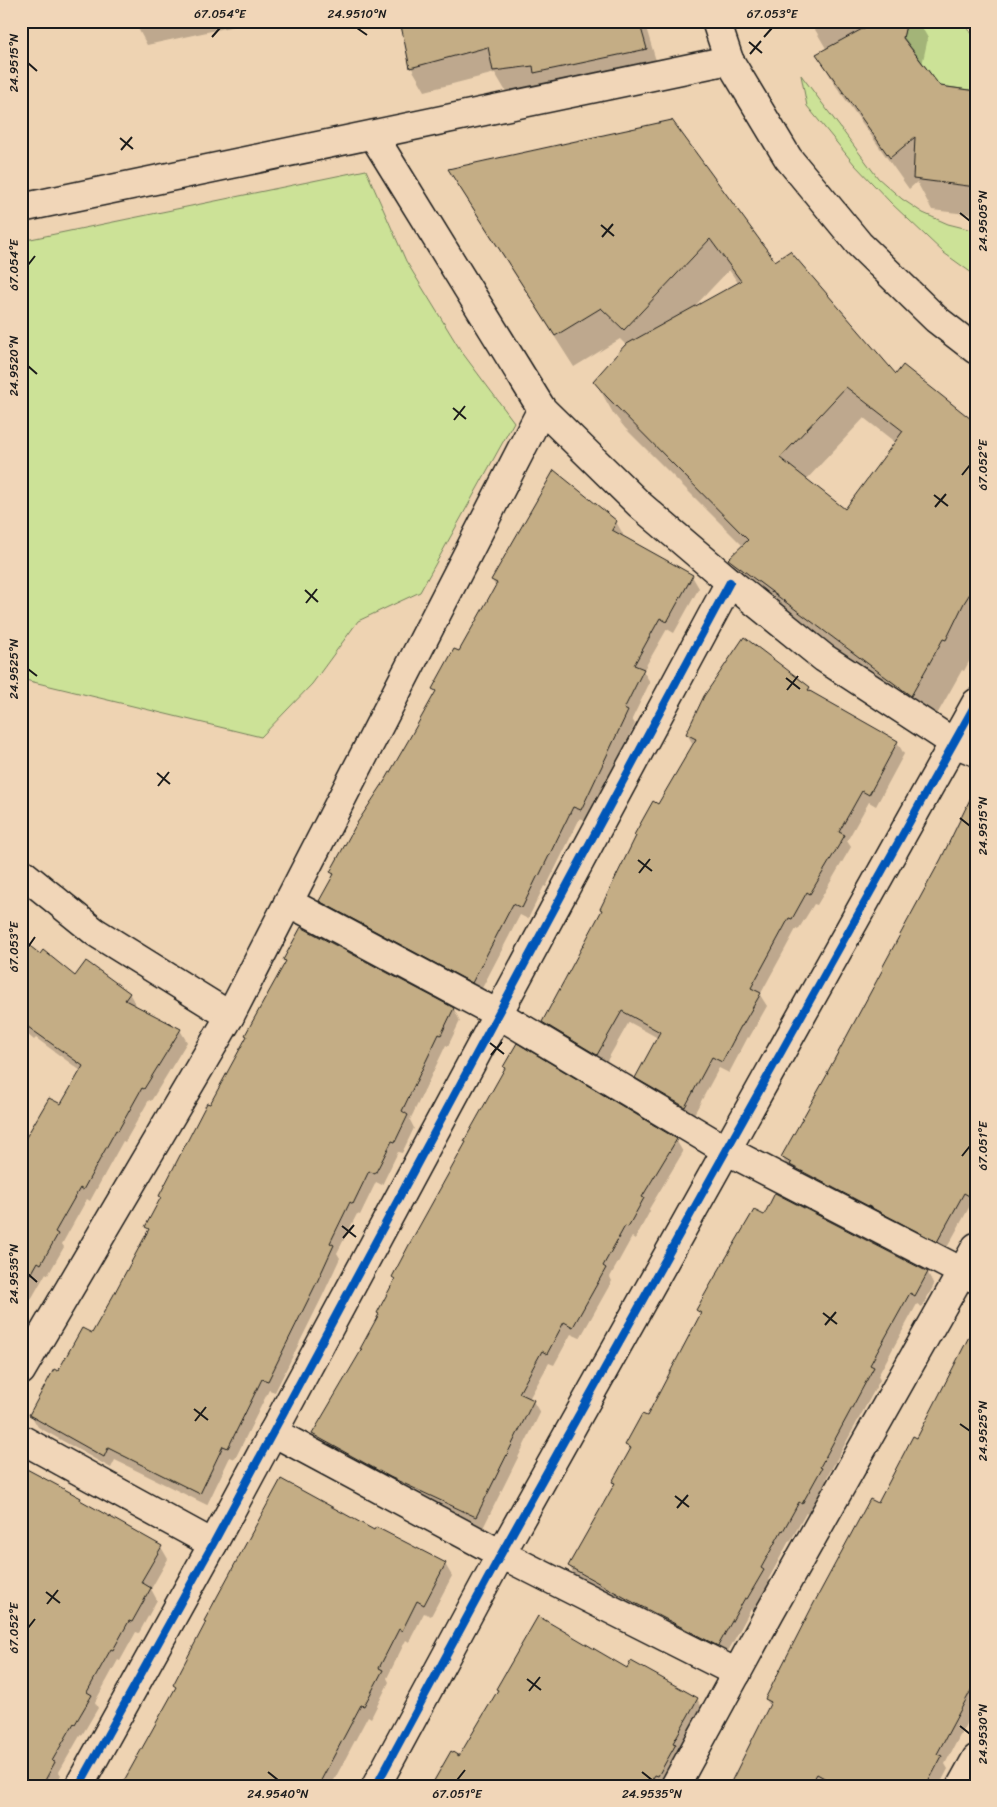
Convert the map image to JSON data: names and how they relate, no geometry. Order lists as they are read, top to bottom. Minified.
{"coordinates":["67.054°E","24.9510°N","67.053°E","24.9515°N","24.9505°N","24.9520°N","67.052°E","24.9525°N","67.051°E","24.9535°N","24.9530°N","24.9540°N"]}
